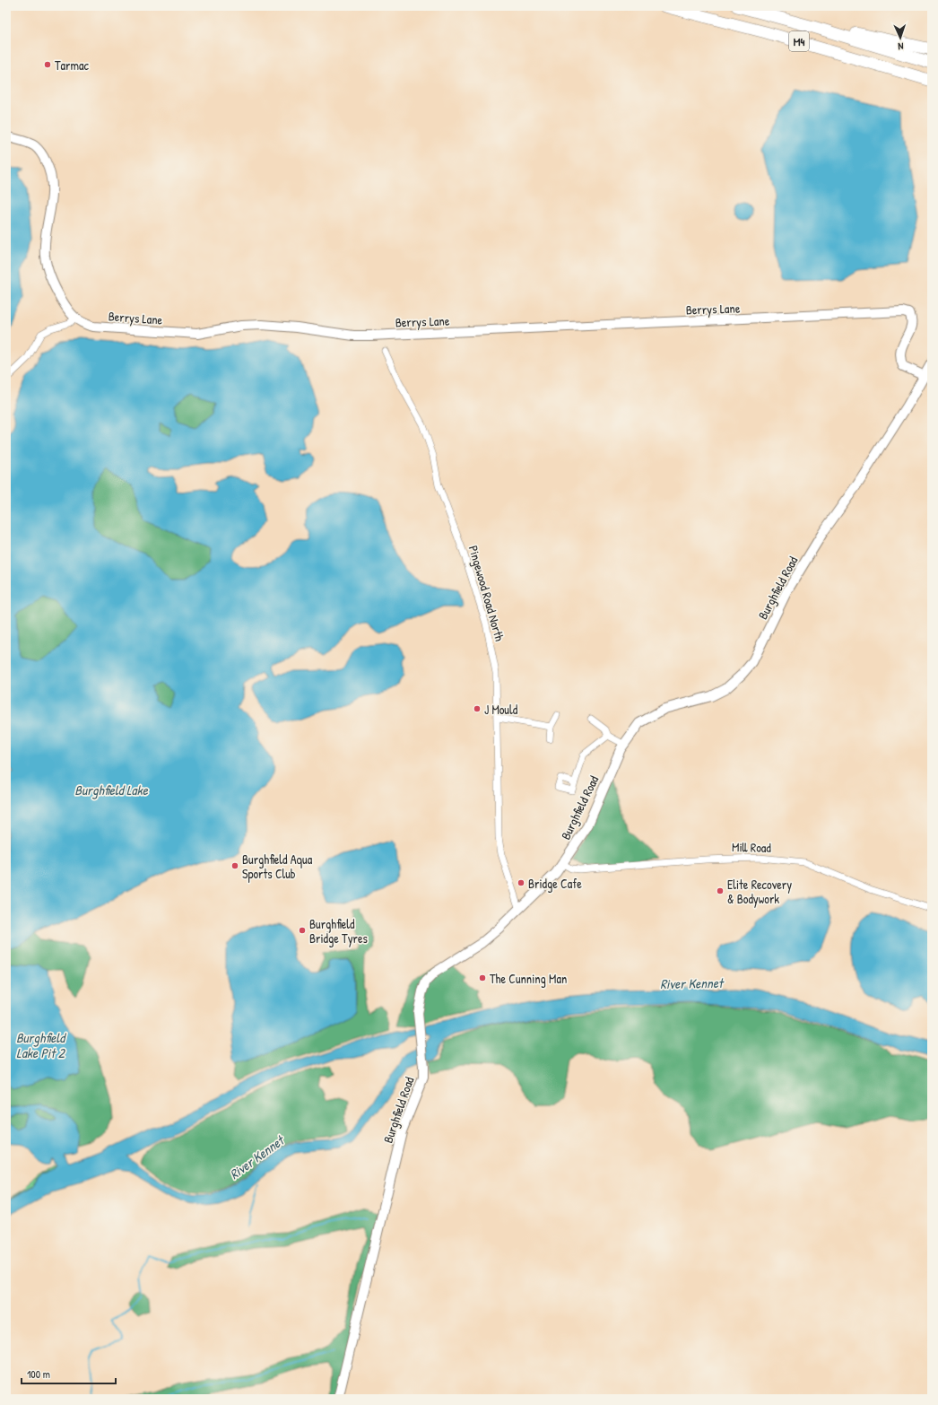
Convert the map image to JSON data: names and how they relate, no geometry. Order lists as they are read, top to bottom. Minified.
{"streets":{"highway":["M4"],"street":["Berrys Lane","Burghfield Road","Pingewood Road North","Mill Road"]},"crossings":[["Berrys Lane","Burghfield Road"],["Burghfield Road","Pingewood Road North"],["Burghfield Road","Mill Road"]],"water":["Burghfield Lake","River Kennet","Burghfield Lake Pit 2"],"places":["Tarmac","J Mould","Burghfield Aqua Sports Club","Bridge Cafe","Elite Recovery & Bodywork","Burghfield Bridge Tyres","The Cunning Man"],"scale_bar":"100 m","north":"bottom"}
